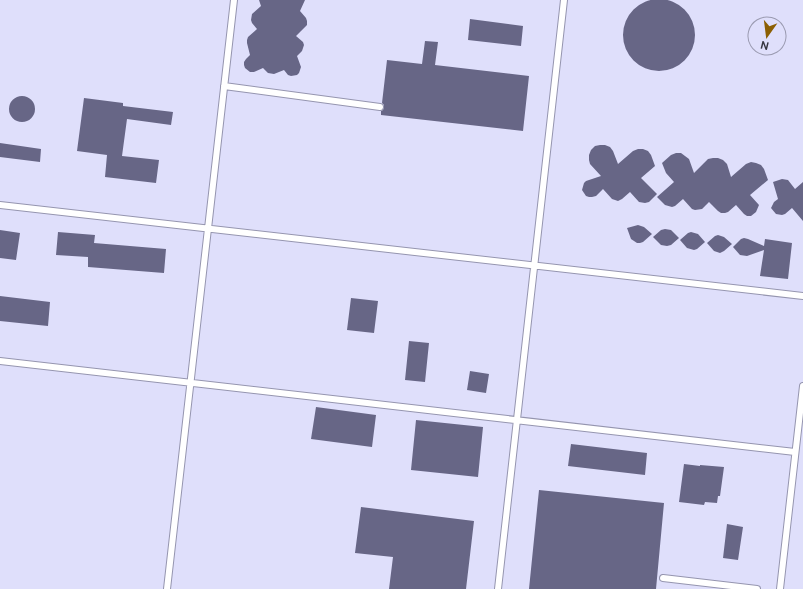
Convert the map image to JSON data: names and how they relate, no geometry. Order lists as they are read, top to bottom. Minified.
{"north":"bottom"}
